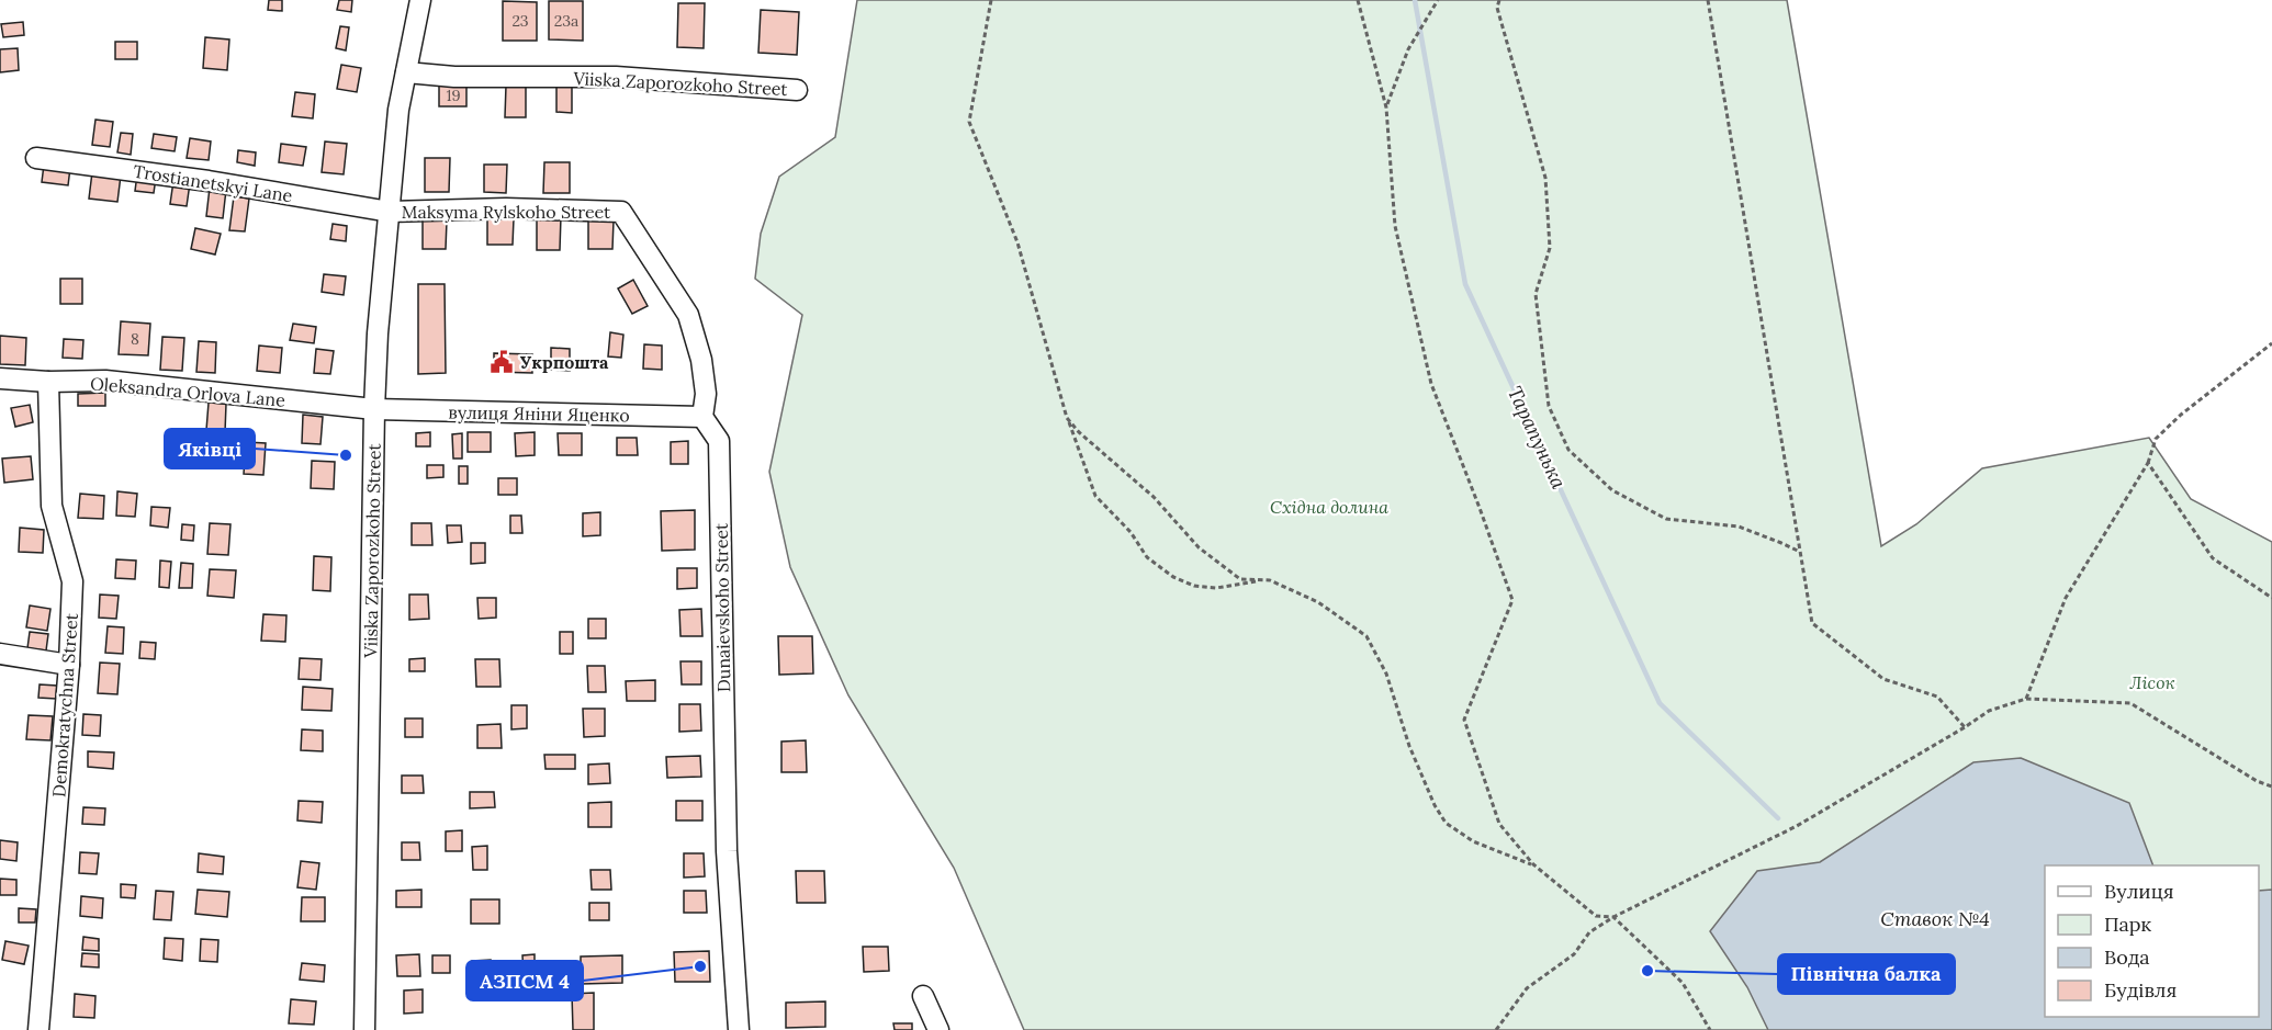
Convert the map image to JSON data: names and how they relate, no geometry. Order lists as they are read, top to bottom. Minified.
{"streets":{"street":["Viiska Zaporozkoho Street","Trostianetskyi Lane","Maksyma Rylskoho Street","Oleksandra Orlova Lane","вулиця Яніни Яценко","Dunaievskoho Street","Demokratychna Street"]},"crossings":[["Viiska Zaporozkoho Street","Trostianetskyi Lane"],["Viiska Zaporozkoho Street","Maksyma Rylskoho Street"],["Viiska Zaporozkoho Street","Oleksandra Orlova Lane"],["Viiska Zaporozkoho Street","вулиця Яніни Яценко"],["Trostianetskyi Lane","Maksyma Rylskoho Street"],["Maksyma Rylskoho Street","вулиця Яніни Яценко"],["Maksyma Rylskoho Street","Dunaievskoho Street"],["Oleksandra Orlova Lane","вулиця Яніни Яценко"],["Oleksandra Orlova Lane","Demokratychna Street"],["вулиця Яніни Яценко","Dunaievskoho Street"]],"water":["Тарапунька","Ставок №4"],"parks":["Східна долина","Лісок"],"places":{"public building":["Укрпошта"],"other":["Яківці","АЗПСМ 4","Північна балка"]},"house_numbers":["23","23а","19","8"],"legend":["Вулиця","Парк","Вода","Будівля"]}
